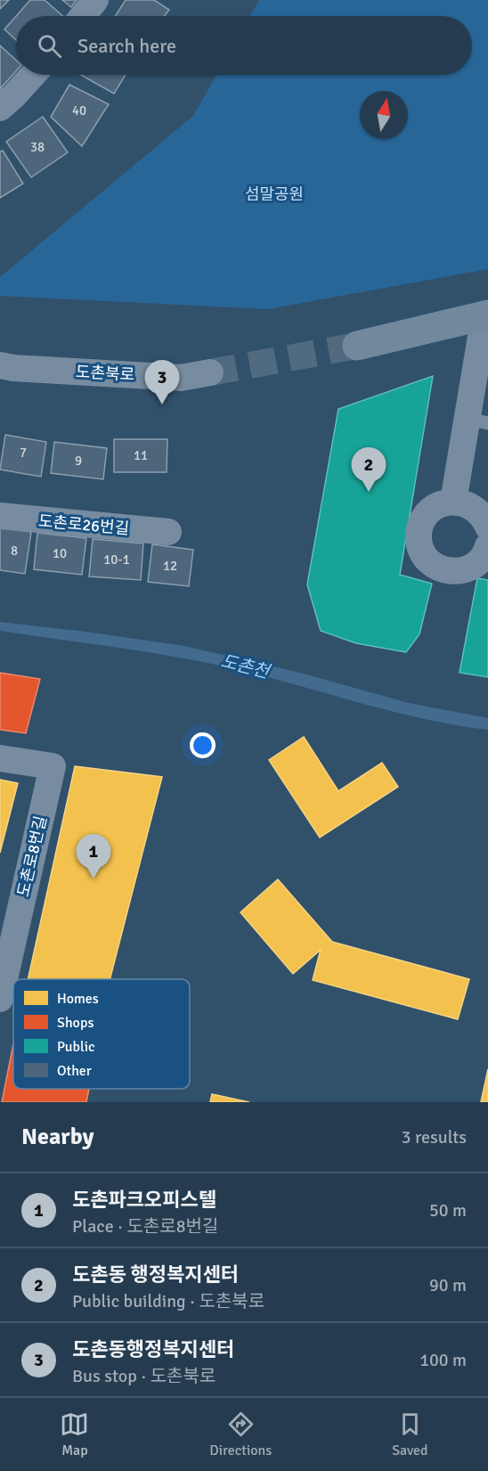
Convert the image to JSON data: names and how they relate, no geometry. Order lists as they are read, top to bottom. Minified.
{"streets":{"street":["도촌북로","도촌로26번길","도촌로8번길"]},"water":["도촌천"],"parks":["섬말공원"],"house_numbers":["40","38","7","11","9","8","10","10-1","12"],"legend":["Homes","Shops","Public","Other"],"north":"top","page":{"search":"Search here","pins":["3","2","1"],"heading":["Nearby","3 results"],"list":[{"mark":"1","name":"도촌파크오피스텔","note":"Place · 도촌로8번길","value":"50 m"},{"mark":"2","name":"도촌동 행정복지센터","note":"Public building · 도촌북로","value":"90 m"},{"mark":"3","name":"도촌동행정복지센터","note":"Bus stop · 도촌북로","value":"100 m"}],"nav":["Map","Directions","Saved"]}}
